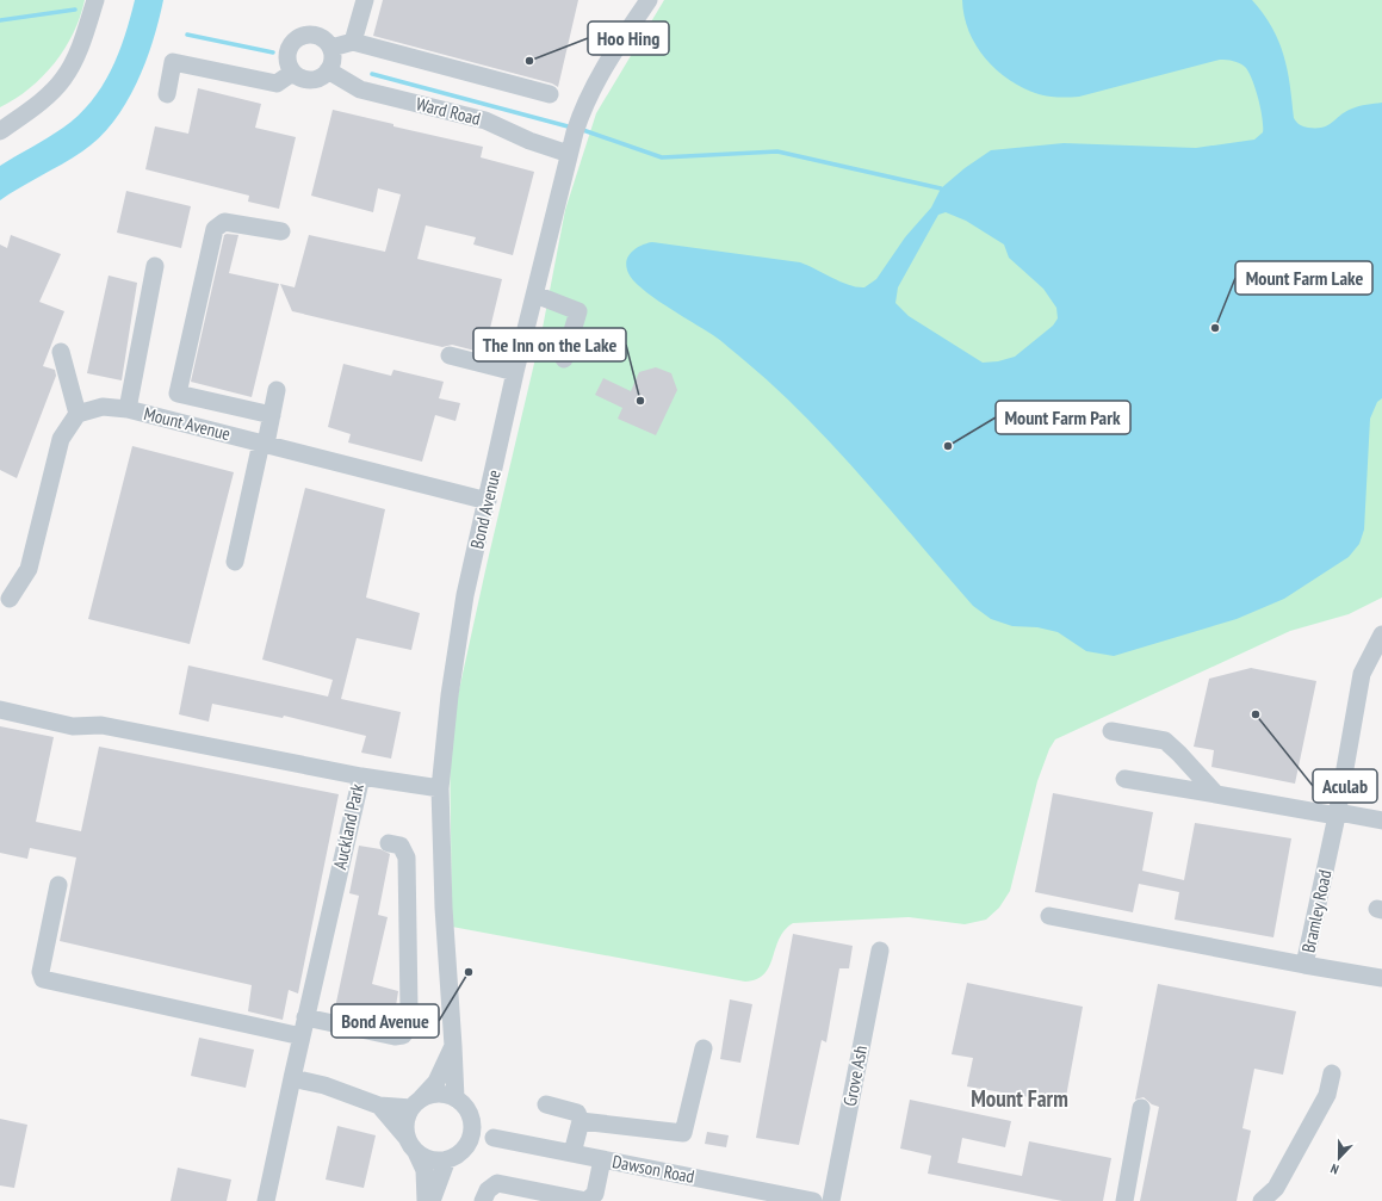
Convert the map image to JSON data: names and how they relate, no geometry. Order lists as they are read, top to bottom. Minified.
{"streets":{"street":["Ward Road","Mount Avenue","Bond Avenue","Auckland Park","Bramley Road","Grove Ash","Dawson Road"]},"crossings":[["Ward Road","Bond Avenue"],["Mount Avenue","Bond Avenue"],["Bond Avenue","Dawson Road"]],"districts":["Mount Farm"],"places":["Hoo Hing","Mount Farm Lake","The Inn on the Lake","Mount Farm Park","Aculab","Bond Avenue"],"north":"bottom"}
